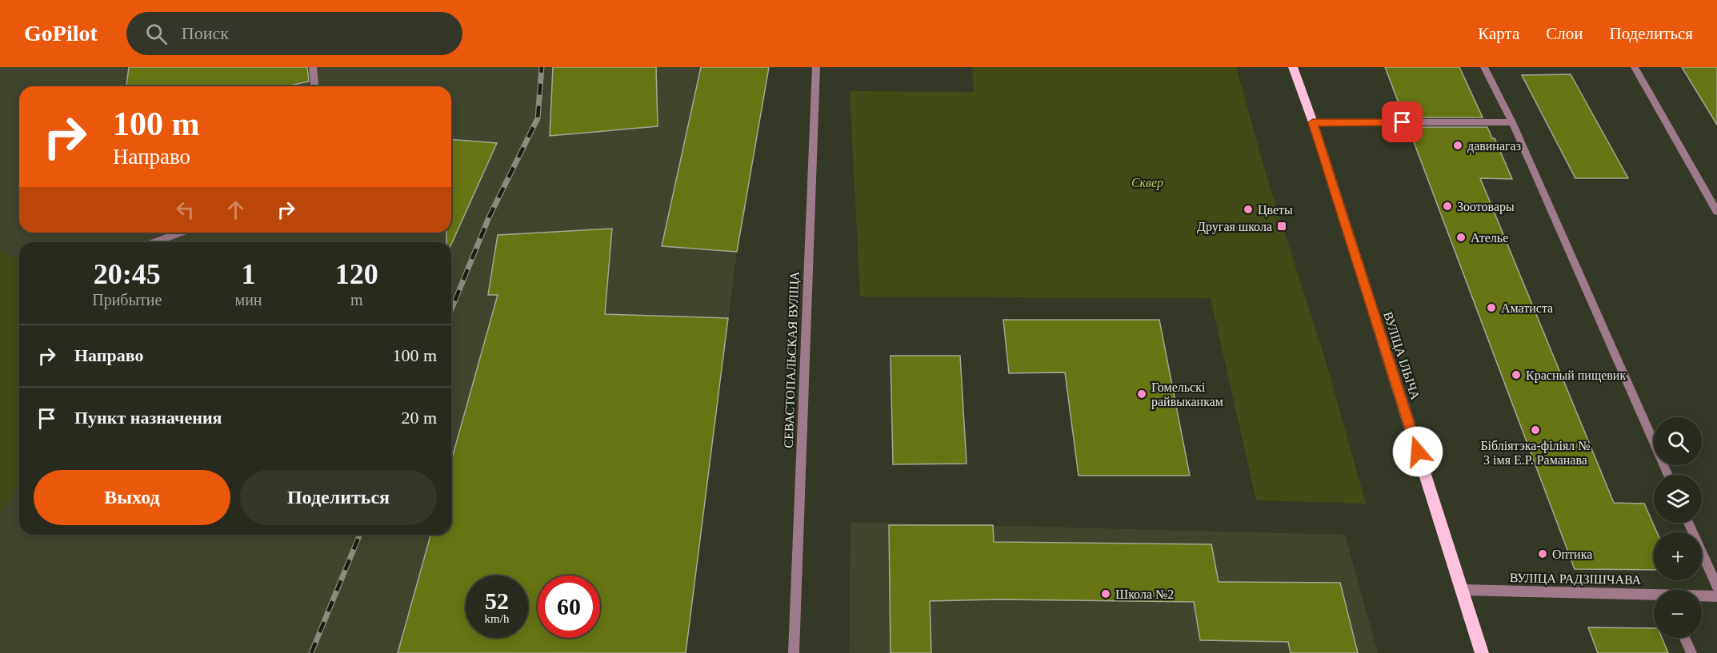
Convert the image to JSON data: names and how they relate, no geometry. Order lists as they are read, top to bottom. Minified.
{"streets":{"main road":["ВУЛІЦА ІЛЬІЧА"],"street":["СЕВАСТОПАЛЬСКАЯ ВУЛІЦА","ВУЛІЦА РАДЗІШЧАВА"]},"crossings":[["ВУЛІЦА ІЛЬІЧА","ВУЛІЦА РАДЗІШЧАВА"]],"parks":["Сквер"],"places":{"other":["давинагаз","Зоотовары","Цветы","Ателье","Аматиста","Красный пищевик","Гомельскі райвыканкам","Бібліятэка-філіял № 3 імя Е.Р. Раманава","Оптика","Школа №2"],"transit":["Другая школа"]},"page":{"header":"GoPilot","search":"Поиск","nav":["Карта","Слои","Поделиться"],"turn":["100 m","Направо"],"eta":["20:45","Прибытие","1","мин","120","m"],"list":[{"name":"Направо","value":"100 m"},{"name":"Пункт назначения","value":"20 m"}],"map_buttons":["+","−"],"buttons":["Выход","Поделиться"],"speed":"52 km/h","limit":"60"}}
